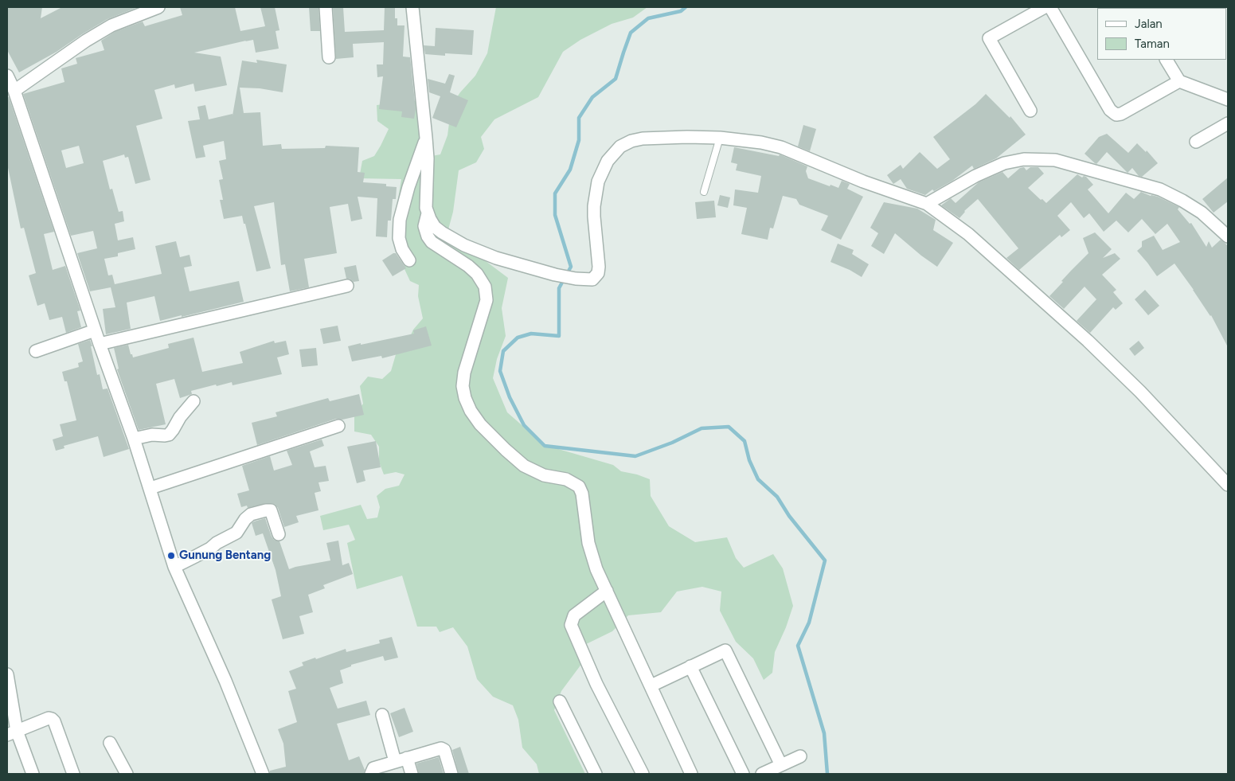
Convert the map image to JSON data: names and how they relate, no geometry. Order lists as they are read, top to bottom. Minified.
{"places":["Gunung Bentang"],"legend":["Jalan","Taman"]}
